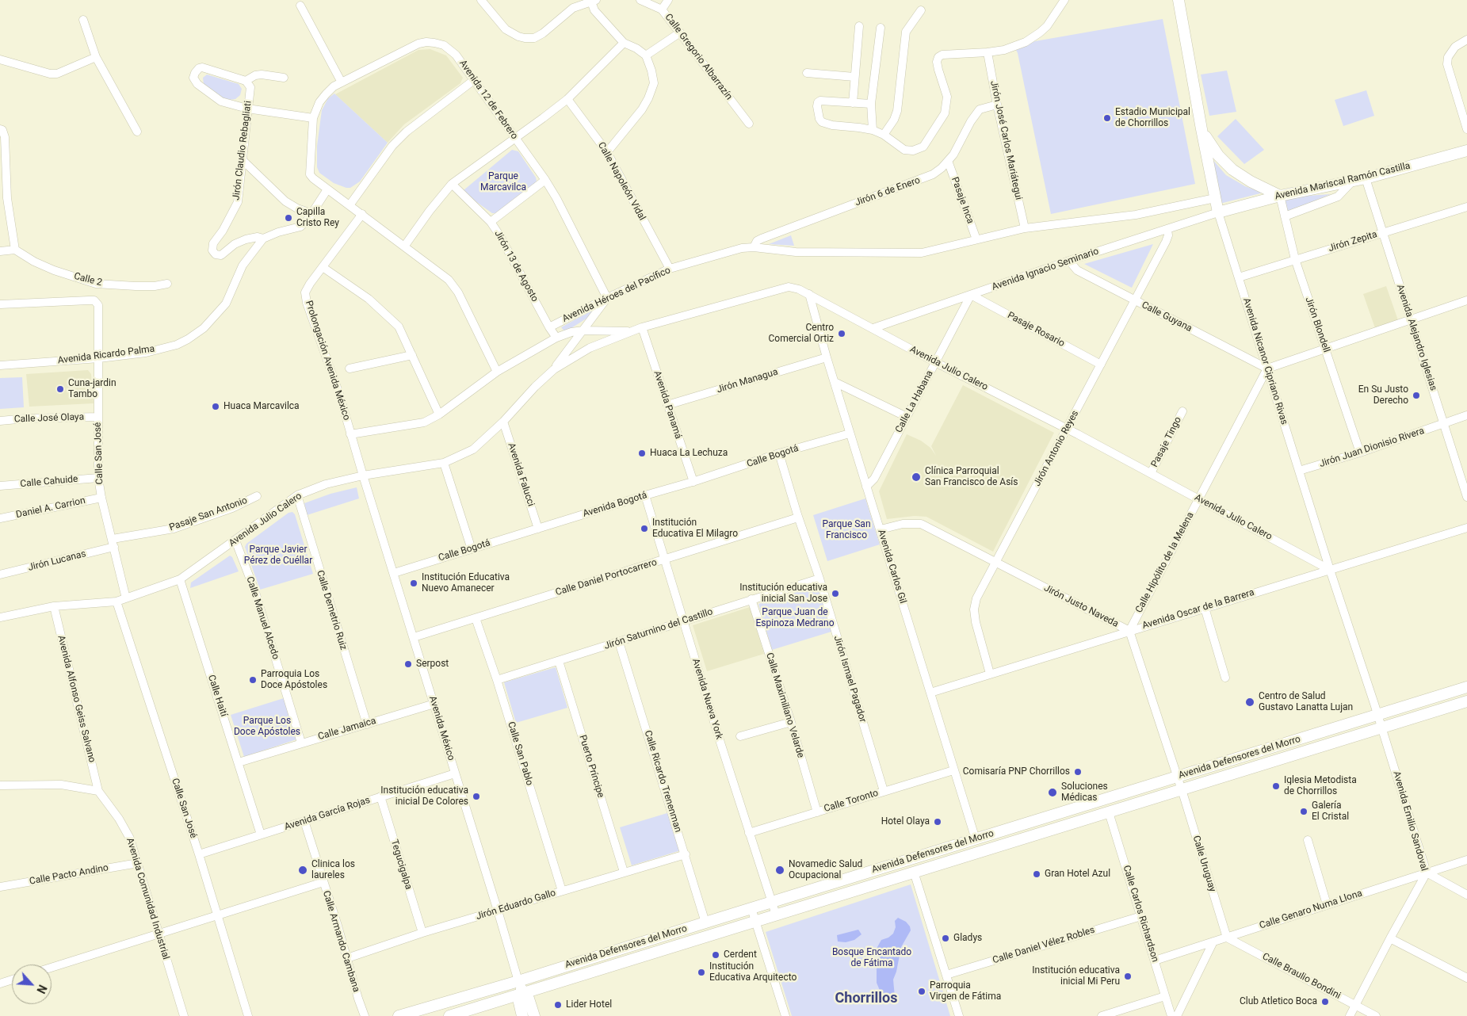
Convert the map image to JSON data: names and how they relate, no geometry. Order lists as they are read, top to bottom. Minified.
{"streets":{"main road":["Avenida Mariscal Ramón Castilla","Avenida Nicanor Cipriano Rivas","Avenida Defensores del Morro"],"street":["Calle Gregorio Albarrazín","Avenida 12 de Febrero","Jirón José Carlos Mariátegui","Jirón Claudio Rebagliati","Calle Napoleón Vidal","Jirón 6 de Enero","Pasaje Inca","Jirón Zepita","Jirón 13 de Agosto","Avenida Ignacio Seminario","Calle 2","Avenida Héroes del Pacífico","Calle Guyana","Jirón Blondell","Pasaje Rosario","Avenida Alejandro Iglesias","Avenida Ricardo Palma","Prolongación Avenida México","Avenida Julio Calero","Jirón Managua","Calle La Habana","Avenida Panamá","Calle José Olaya","Pasaje Tingo","Jirón Juan Dionisio Rivera","Jirón Antonio Reyes","Calle San José","Calle Bogotá","Avenida Falucci","Calle Cahuide","Avenida Bogotá","Daniel A. Carrion","Pasaje San Antonio","Jirón Lucanas","Calle Hipólito de la Melena","Avenida Carlos Gil","Calle Daniel Portocarrero","Jirón Justo Naveda","Avenida Oscar de la Barrera","Calle Demetrio Ruiz","Calle Manuel Alcedo","Jirón Saturnino del Castillo","Jirón Ismael Pagador","Calle Haití","Avenida Alfonso Geiss Salvano","Avenida Nueva York","Calle Maximiliano Velarde","Avenida México","Calle Jamaica","Calle San Pablo","Puerto Príncipe","Calle Ricardo Trenenman","Calle Toronto","Avenida García Rojas","Avenida Emilio Sandoval","Calle Uruguay","Tegucigalpa","Calle Pacto Andino","Avenida Comunidad Industrial","Jirón Eduardo Gallo","Calle Genaro Numa Llona","Calle Carlos Richardson","Calle Armando Cambana","Calle Daniel Vélez Robles","Calle Braulio Bondini"]},"crossings":[["Avenida 12 de Febrero","Avenida Héroes del Pacífico"],["Avenida 12 de Febrero","Prolongación Avenida México"],["Avenida 12 de Febrero","Avenida Julio Calero"],["Jirón José Carlos Mariátegui","Jirón 6 de Enero"],["Jirón Claudio Rebagliati","Avenida Ricardo Palma"],["Calle Napoleón Vidal","Avenida Héroes del Pacífico"],["Avenida Mariscal Ramón Castilla","Avenida Ignacio Seminario"],["Avenida Mariscal Ramón Castilla","Jirón Blondell"],["Avenida Mariscal Ramón Castilla","Avenida Alejandro Iglesias"],["Avenida Mariscal Ramón Castilla","Avenida Nicanor Cipriano Rivas"],["Jirón 6 de Enero","Pasaje Inca"],["Jirón 6 de Enero","Avenida Héroes del Pacífico"],["Jirón Zepita","Jirón Blondell"],["Jirón Zepita","Avenida Alejandro Iglesias"],["Jirón Zepita","Avenida Nicanor Cipriano Rivas"],["Jirón 13 de Agosto","Avenida Héroes del Pacífico"],["Avenida Ignacio Seminario","Calle Guyana"],["Avenida Ignacio Seminario","Pasaje Rosario"],["Avenida Ignacio Seminario","Avenida Nicanor Cipriano Rivas"],["Avenida Ignacio Seminario","Avenida Julio Calero"],["Avenida Ignacio Seminario","Calle La Habana"],["Avenida Ignacio Seminario","Jirón Antonio Reyes"],["Avenida Héroes del Pacífico","Avenida Julio Calero"],["Calle Guyana","Avenida Nicanor Cipriano Rivas"],["Calle Guyana","Jirón Antonio Reyes"],["Calle Guyana","Calle Hipólito de la Melena"],["Jirón Blondell","Jirón Juan Dionisio Rivera"],["Pasaje Rosario","Calle La Habana"],["Pasaje Rosario","Jirón Antonio Reyes"],["Avenida Alejandro Iglesias","Jirón Juan Dionisio Rivera"],["Avenida Ricardo Palma","Calle San José"],["Prolongación Avenida México","Avenida Julio Calero"],["Prolongación Avenida México","Avenida México"],["Avenida Nicanor Cipriano Rivas","Avenida Julio Calero"],["Avenida Nicanor Cipriano Rivas","Jirón Juan Dionisio Rivera"],["Avenida Nicanor Cipriano Rivas","Calle Hipólito de la Melena"],["Avenida Nicanor Cipriano Rivas","Avenida Oscar de la Barrera"],["Avenida Nicanor Cipriano Rivas","Avenida Defensores del Morro"],["Avenida Nicanor Cipriano Rivas","Avenida Emilio Sandoval"],["Avenida Julio Calero","Calle La Habana"],["Avenida Julio Calero","Avenida Panamá"],["Avenida Julio Calero","Pasaje Tingo"],["Avenida Julio Calero","Jirón Antonio Reyes"],["Avenida Julio Calero","Calle San José"],["Avenida Julio Calero","Avenida Falucci"],["Avenida Julio Calero","Calle Hipólito de la Melena"],["Avenida Julio Calero","Avenida Carlos Gil"],["Avenida Julio Calero","Avenida Oscar de la Barrera"],["Avenida Julio Calero","Calle Demetrio Ruiz"],["Avenida Julio Calero","Calle Manuel Alcedo"],["Avenida Julio Calero","Calle Haití"],["Avenida Julio Calero","Avenida Alfonso Geiss Salvano"],["Avenida Julio Calero","Avenida México"],["Jirón Managua","Avenida Panamá"],["Jirón Managua","Avenida Carlos Gil"],["Calle La Habana","Avenida Carlos Gil"],["Avenida Panamá","Calle Bogotá"],["Avenida Panamá","Avenida Bogotá"],["Calle José Olaya","Calle San José"],["Jirón Antonio Reyes","Jirón Justo Naveda"],["Jirón Antonio Reyes","Avenida Oscar de la Barrera"],["Calle San José","Calle Cahuide"],["Calle San José","Daniel A. Carrion"],["Calle San José","Pasaje San Antonio"],["Calle San José","Jirón Lucanas"],["Calle San José","Avenida García Rojas"],["Calle Bogotá","Avenida Falucci"],["Calle Bogotá","Avenida Bogotá"],["Calle Bogotá","Avenida Carlos Gil"],["Calle Bogotá","Jirón Ismael Pagador"],["Calle Bogotá","Avenida México"],["Avenida Falucci","Avenida Bogotá"],["Avenida Bogotá","Avenida Nueva York"],["Pasaje San Antonio","Jirón Lucanas"],["Calle Hipólito de la Melena","Jirón Justo Naveda"],["Calle Hipólito de la Melena","Avenida Oscar de la Barrera"],["Avenida Carlos Gil","Jirón Justo Naveda"],["Avenida Carlos Gil","Avenida Oscar de la Barrera"],["Avenida Carlos Gil","Avenida Defensores del Morro"],["Avenida Carlos Gil","Calle Toronto"],["Calle Daniel Portocarrero","Jirón Ismael Pagador"],["Calle Daniel Portocarrero","Avenida Nueva York"],["Calle Daniel Portocarrero","Avenida México"],["Calle Daniel Portocarrero","Calle San Pablo"],["Jirón Justo Naveda","Avenida Oscar de la Barrera"],["Jirón Justo Naveda","Avenida Defensores del Morro"],["Jirón Justo Naveda","Calle Uruguay"],["Calle Demetrio Ruiz","Calle Jamaica"],["Calle Manuel Alcedo","Calle Jamaica"],["Jirón Saturnino del Castillo","Jirón Ismael Pagador"],["Jirón Saturnino del Castillo","Avenida Nueva York"],["Jirón Saturnino del Castillo","Calle Maximiliano Velarde"],["Jirón Saturnino del Castillo","Calle San Pablo"],["Jirón Saturnino del Castillo","Puerto Príncipe"],["Jirón Saturnino del Castillo","Calle Ricardo Trenenman"],["Jirón Ismael Pagador","Calle Toronto"],["Calle Haití","Calle Jamaica"],["Calle Haití","Avenida García Rojas"],["Avenida Alfonso Geiss Salvano","Avenida Comunidad Industrial"],["Avenida Nueva York","Avenida Defensores del Morro"],["Avenida Nueva York","Calle Toronto"],["Calle Maximiliano Velarde","Calle Toronto"],["Avenida México","Calle Jamaica"],["Avenida México","Avenida Defensores del Morro"],["Avenida México","Avenida García Rojas"],["Avenida México","Jirón Eduardo Gallo"],["Calle San Pablo","Jirón Eduardo Gallo"],["Avenida Defensores del Morro","Calle Ricardo Trenenman"],["Avenida Defensores del Morro","Avenida Emilio Sandoval"],["Avenida Defensores del Morro","Calle Uruguay"],["Avenida Defensores del Morro","Calle Carlos Richardson"],["Puerto Príncipe","Jirón Eduardo Gallo"],["Calle Ricardo Trenenman","Jirón Eduardo Gallo"],["Avenida García Rojas","Tegucigalpa"],["Avenida García Rojas","Calle Armando Cambana"],["Avenida Emilio Sandoval","Calle Genaro Numa Llona"],["Avenida Emilio Sandoval","Calle Braulio Bondini"],["Calle Uruguay","Calle Genaro Numa Llona"],["Calle Uruguay","Calle Braulio Bondini"],["Tegucigalpa","Jirón Eduardo Gallo"],["Calle Pacto Andino","Avenida Comunidad Industrial"],["Jirón Eduardo Gallo","Calle Armando Cambana"],["Calle Genaro Numa Llona","Calle Carlos Richardson"],["Calle Genaro Numa Llona","Calle Braulio Bondini"],["Calle Carlos Richardson","Calle Daniel Vélez Robles"]],"districts":["Chorrillos"],"parks":["Parque Marcavilca","Parque San Francisco","Parque Javier Pérez de Cuéllar","Parque Juan de Espinoza Medrano","Parque Los Doce Apóstoles","Bosque Encantado de Fátima"],"places":["Estadio Municipal de Chorrillos","Capilla Cristo Rey","Centro Comercial Ortiz","Cuna-jardin Tambo","En Su Justo Derecho","Huaca Marcavilca","Huaca La Lechuza","Clínica Parroquial San Francisco de Asís","Institución Educativa El Milagro","Institución Educativa Nuevo Amanecer","Institución educativa inicial San Jose","Serpost","Parroquia Los Doce Apóstoles","Centro de Salud Gustavo Lanatta Lujan","Comisaría PNP Chorrillos","Iglesia Metodista de Chorrillos","Soluciones Médicas","Institución educativa inicial De Colores","Galería El Cristal","Hotel Olaya","Clinica los laureles","Novamedic Salud Ocupacional","Gran Hotel Azul","Gladys","Cerdent","Institución Educativa Arquitecto","Institución educativa inicial Mi Peru","Parroquia Virgen de Fátima","Club Atletico Boca","Lider Hotel"],"north":"bottom right"}
